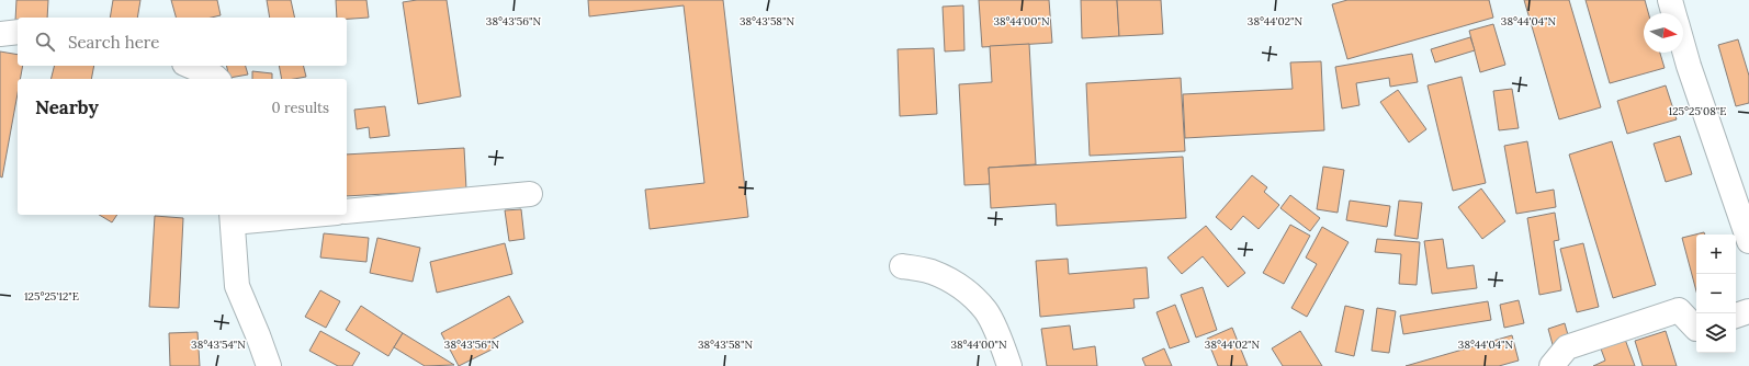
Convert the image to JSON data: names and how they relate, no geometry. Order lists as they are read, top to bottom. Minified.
{"north":"right","page":{"search":"Search here","heading":["Nearby","0 results"],"map_buttons":["+","−"]},"coordinates":["38°43'56\"N","38°43'58\"N","38°44'00\"N","38°44'02\"N","38°44'04\"N","125°25'08\"E","125°25'12\"E","38°43'54\"N"]}
